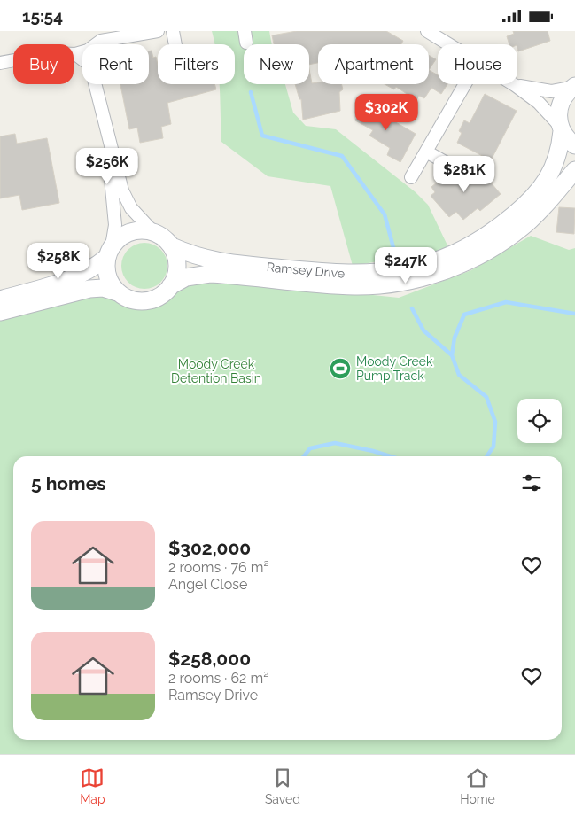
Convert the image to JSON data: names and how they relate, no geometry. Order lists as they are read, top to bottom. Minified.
{"streets":{"main road":["Ramsey Drive"]},"parks":["Moody Creek Detention Basin"],"places":{"sports":["Moody Creek Pump Track"]},"page":{"status":"15:54","chip":["Buy","Rent","Filters","New","Apartment","House"],"price":["$302K","$256K","$281K","$258K","$247K"],"heading":"5 homes","list":[{"name":"$302,000","note":"2 rooms · 76 m² · Angel Close"},{"name":"$258,000","note":"2 rooms · 62 m² · Ramsey Drive"}],"tabs":["Map","Saved","Home"]}}
